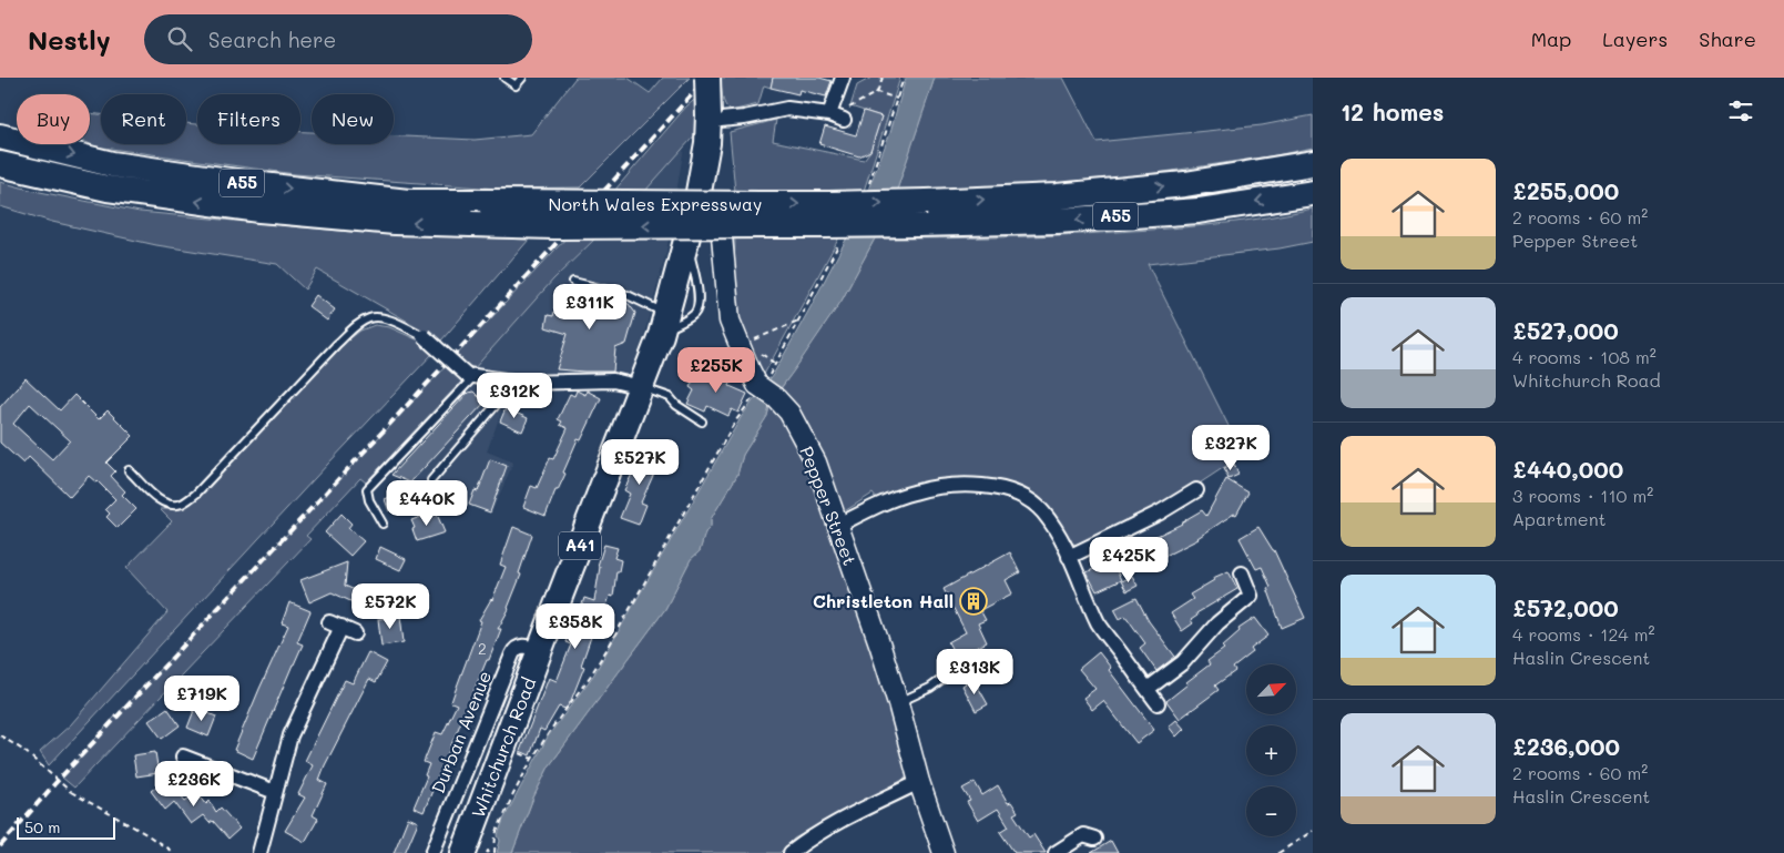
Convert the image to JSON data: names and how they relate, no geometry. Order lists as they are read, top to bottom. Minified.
{"streets":{"highway":["A55","North Wales Expressway","A41","Whitchurch Road"],"street":["Pepper Street","Durban Avenue"]},"crossings":[["Durban Avenue","Whitchurch Road"]],"places":{"building":["Christleton Hall"]},"house_numbers":["2"],"scale_bar":"50 m","north":"top right","page":{"header":"Nestly","search":"Search here","nav":["Map","Layers","Share"],"heading":"12 homes","chip":["Buy","Rent","Filters","New"],"list":[{"name":"£255,000","note":"2 rooms · 60 m² · Pepper Street"},{"name":"£527,000","note":"4 rooms · 108 m² · Whitchurch Road"},{"name":"£440,000","note":"3 rooms · 110 m² · Apartment"},{"name":"£572,000","note":"4 rooms · 124 m² · Haslin Crescent"},{"name":"£236,000","note":"2 rooms · 60 m² · Haslin Crescent"}],"price":["£311K","£255K","£312K","£327K","£527K","£440K","£425K","£572K","£358K","£313K","£719K","£236K"],"map_buttons":["+","−"],"scale":"50 m"}}
